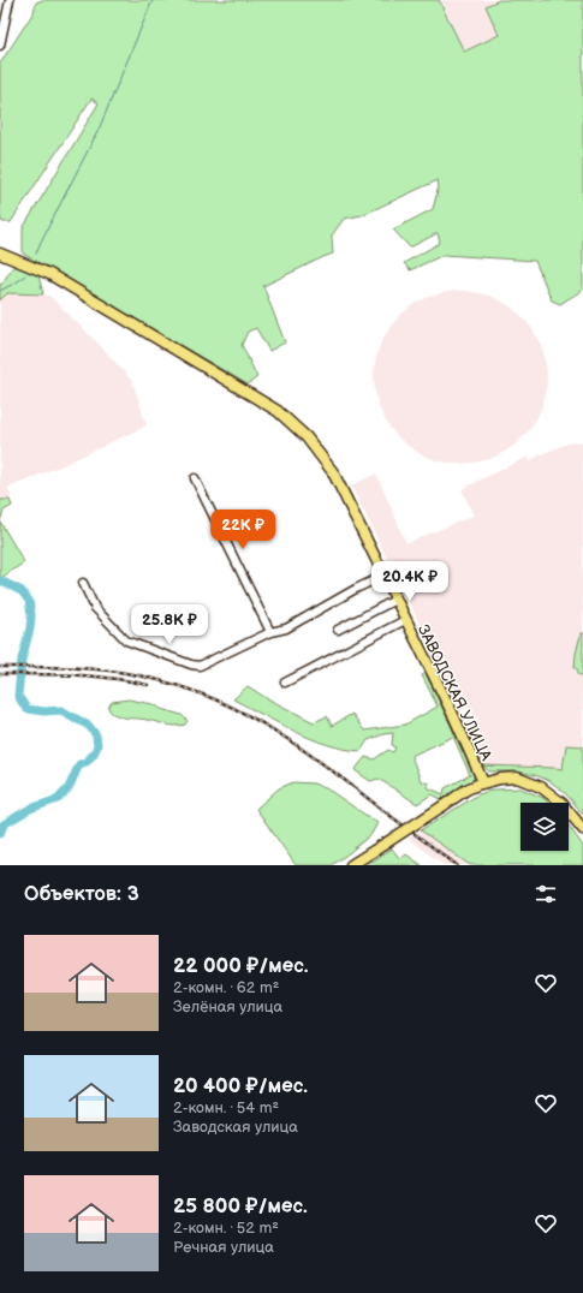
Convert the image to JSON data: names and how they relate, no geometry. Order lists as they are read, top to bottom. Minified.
{"streets":{"main road":["ЗАВОДСКАЯ УЛИЦА"]},"page":{"price":["22K ₽","20.4K ₽","25.8K ₽"],"heading":"Объектов: 3","list":[{"name":"22 000 ₽/мес.","note":"2-комн. · 62 m² · Зелёная улица"},{"name":"20 400 ₽/мес.","note":"2-комн. · 54 m² · Заводская улица"},{"name":"25 800 ₽/мес.","note":"2-комн. · 52 m² · Речная улица"}]}}
